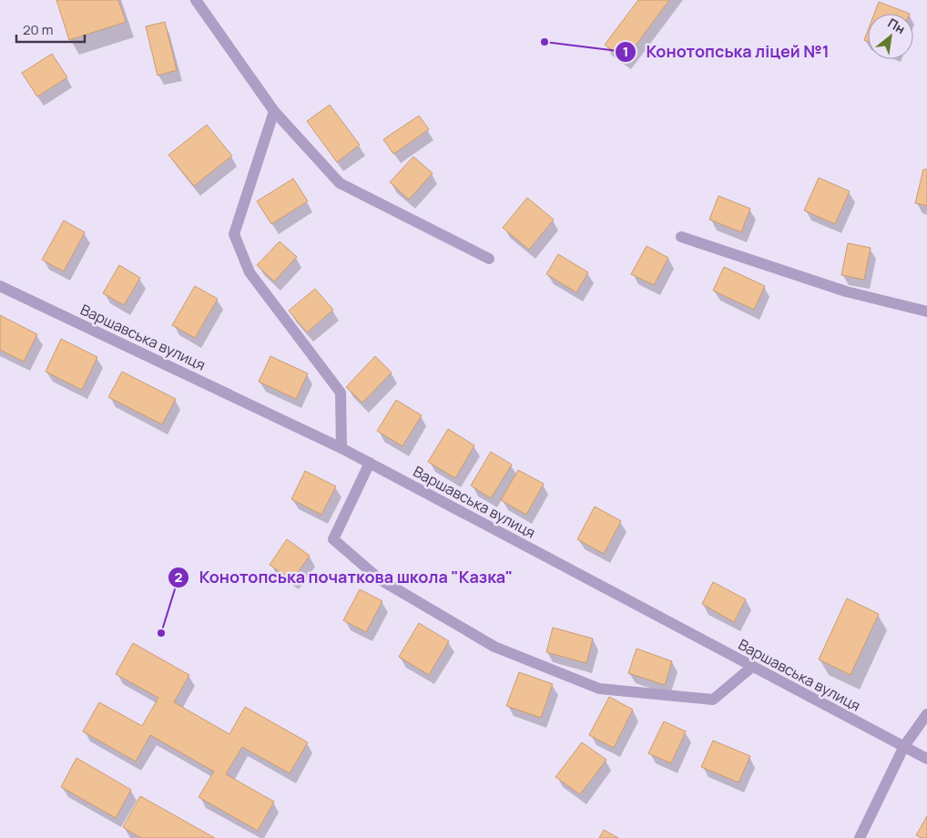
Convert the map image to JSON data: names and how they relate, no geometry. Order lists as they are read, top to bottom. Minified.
{"streets":{"street":["Варшавська вулиця"]},"places":["Конотопська ліцей №1","Конотопська початкова школа \"Казка\""],"scale_bar":"20 m","north":"top right"}
